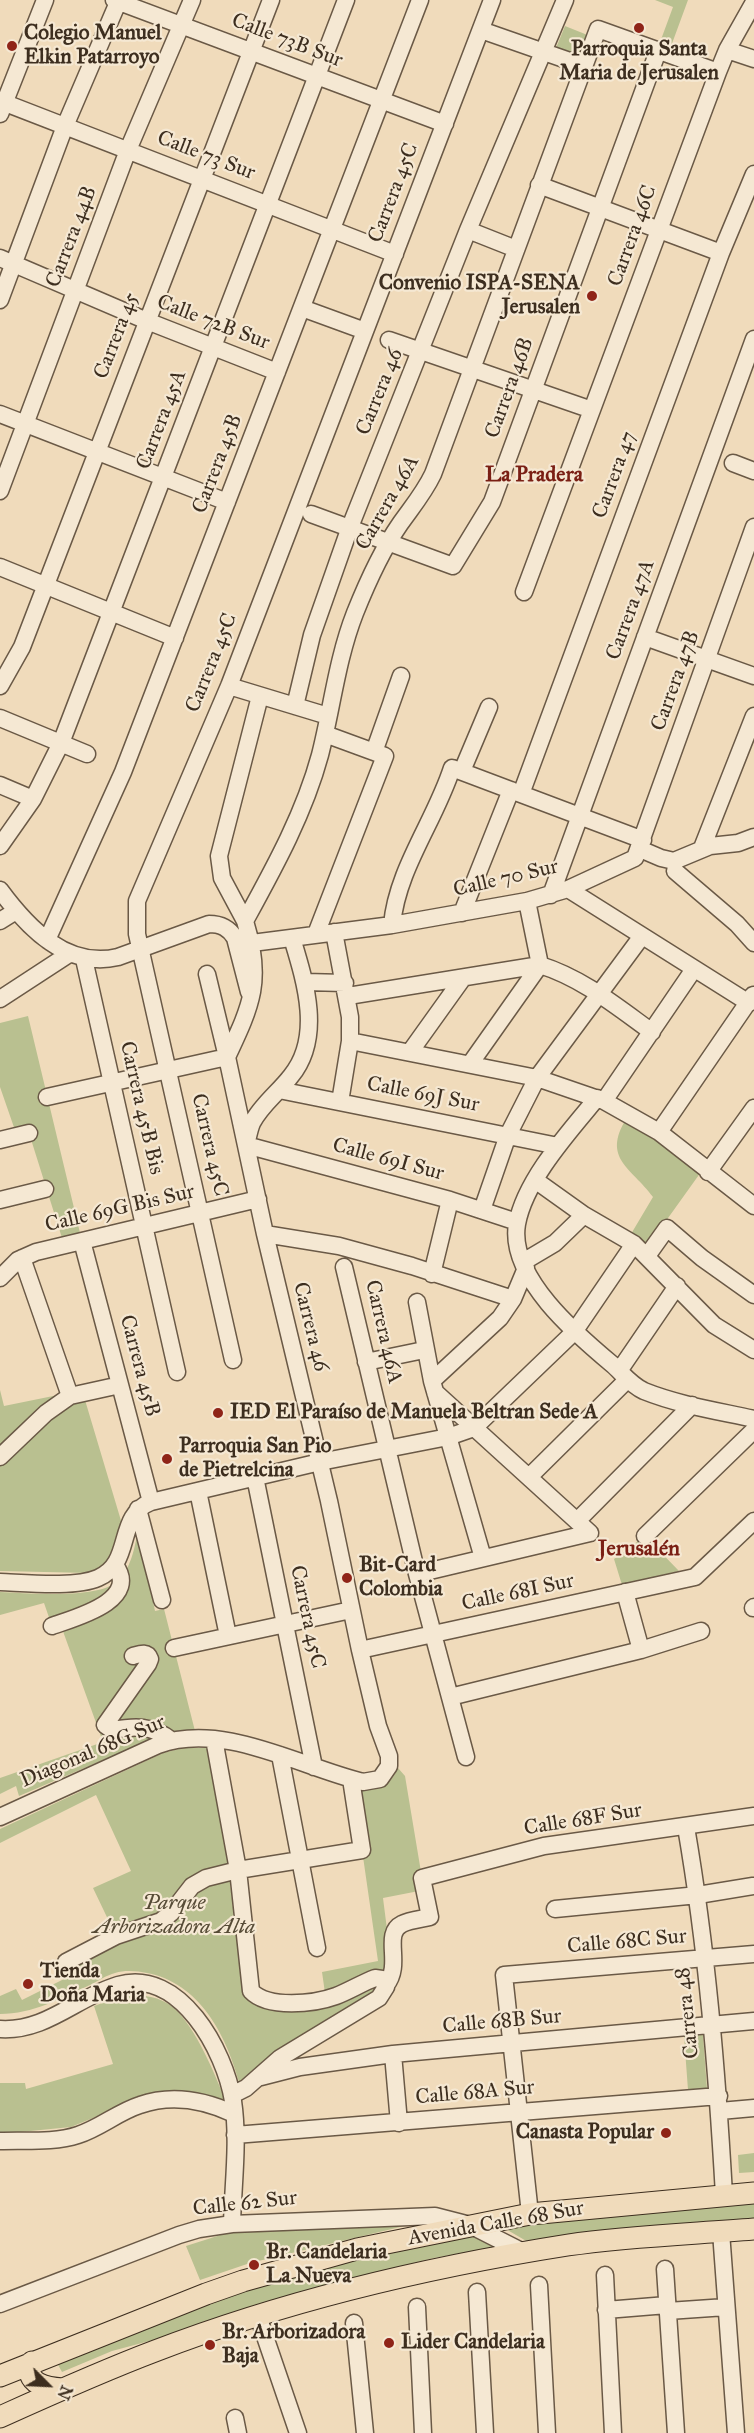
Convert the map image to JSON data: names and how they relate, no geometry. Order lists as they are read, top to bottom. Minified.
{"streets":{"main road":["Avenida Calle 68 Sur"],"street":["Calle 73B Sur","Calle 73 Sur","Carrera 45C","Carrera 46C","Carrera 44B","Calle 72B Sur","Carrera 45","Carrera 46B","Carrera 46","Carrera 45A","Carrera 45B","Carrera 47","Carrera 46A","Carrera 47A","Carrera 47B","Calle 70 Sur","Calle 69J Sur","Carrera 45B Bis","Calle 69I Sur","Calle 69G Bis Sur","Calle 68I Sur","Diagonal 68G Sur","Calle 68F Sur","Calle 68C Sur","Carrera 48","Calle 68B Sur","Calle 68A Sur","Calle 62 Sur"]},"crossings":[["Calle 73B Sur","Carrera 45C"],["Calle 73B Sur","Carrera 44B"],["Calle 73B Sur","Carrera 45"],["Calle 73B Sur","Carrera 45A"],["Calle 73B Sur","Carrera 45B"],["Calle 73 Sur","Carrera 45C"],["Calle 73 Sur","Carrera 44B"],["Calle 73 Sur","Carrera 45"],["Calle 73 Sur","Carrera 45A"],["Calle 73 Sur","Carrera 45B"],["Carrera 45C","Calle 69G Bis Sur"],["Carrera 45C","Diagonal 68G Sur"],["Carrera 44B","Calle 72B Sur"],["Calle 72B Sur","Carrera 45"],["Calle 72B Sur","Carrera 45A"],["Calle 72B Sur","Carrera 45B"],["Carrera 46B","Carrera 46A"],["Carrera 46","Calle 69I Sur"],["Carrera 46","Calle 69G Bis Sur"],["Carrera 46","Calle 68I Sur"],["Carrera 46","Diagonal 68G Sur"],["Carrera 45B","Calle 69G Bis Sur"],["Carrera 47","Calle 70 Sur"],["Carrera 46A","Calle 68I Sur"],["Carrera 47A","Calle 70 Sur"],["Carrera 47B","Calle 70 Sur"],["Carrera 45B Bis","Calle 69G Bis Sur"],["Calle 68F Sur","Carrera 48"],["Calle 68F Sur","Calle 68B Sur"],["Calle 68C Sur","Carrera 48"],["Calle 68C Sur","Calle 68B Sur"],["Carrera 48","Calle 68B Sur"],["Carrera 48","Calle 68A Sur"],["Carrera 48","Avenida Calle 68 Sur"],["Calle 62 Sur","Avenida Calle 68 Sur"]],"districts":["La Pradera","Jerusalén"],"parks":["Parque Arborizadora Alta"],"places":["Parroquia Santa Maria de Jerusalen","Colegio Manuel Elkin Patarroyo","Convenio ISPA-SENA Jerusalen","IED El Paraíso de Manuela Beltran Sede A","Parroquia San Pio de Pietrelcina","Bit-Card Colombia","Tienda Doña Maria","Canasta Popular","Br. Candelaria La Nueva","Lider Candelaria","Br. Arborizadora Baja"],"north":"bottom right"}
